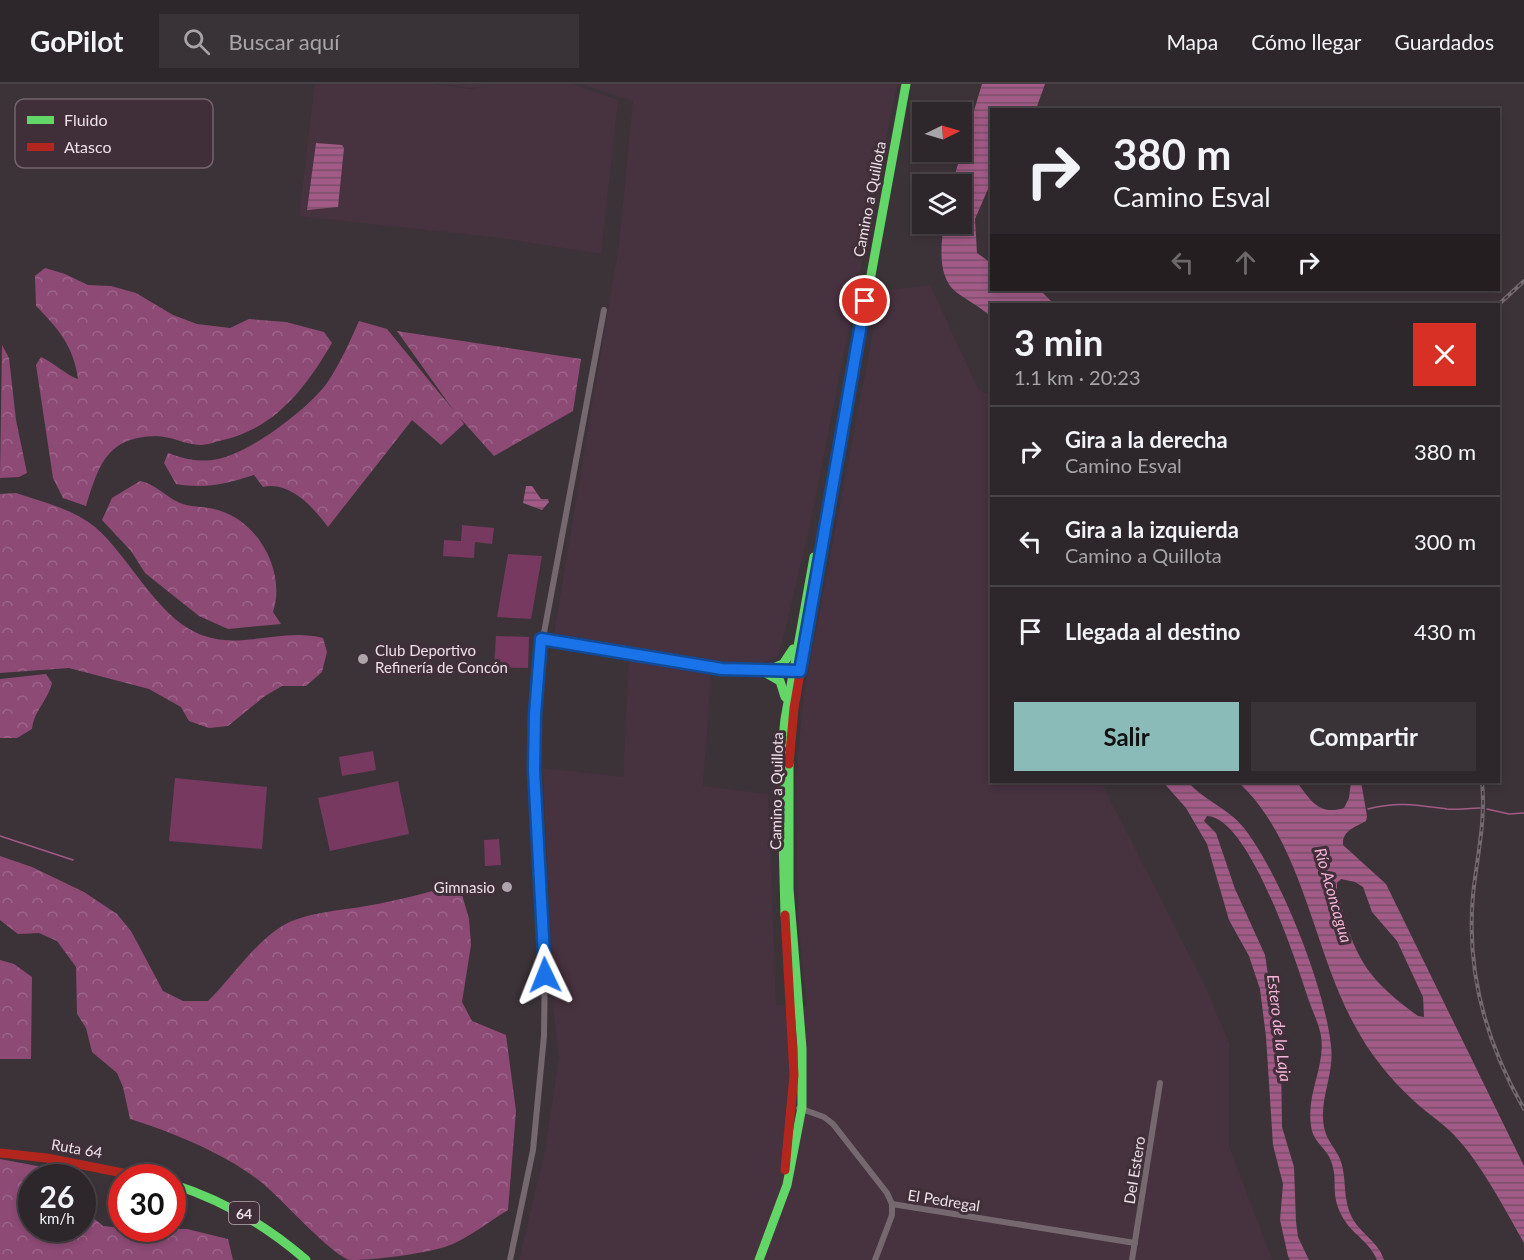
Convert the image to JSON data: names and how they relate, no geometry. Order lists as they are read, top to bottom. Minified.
{"streets":{"main road":["Camino a Quillota","Ruta 64","64"],"street":["Del Estero","El Pedregal"]},"crossings":[["Camino a Quillota","El Pedregal"],["Del Estero","El Pedregal"]],"water":["Río Aconcagua","Estero de la Laja"],"places":["Club Deportivo Refinería de Concón","Gimnasio"],"legend":["Fluido","Atasco"],"north":"right","page":{"header":"GoPilot","search":"Buscar aquí","nav":["Mapa","Cómo llegar","Guardados"],"turn":["380 m","Camino Esval"],"heading":["3 min","1.1 km · 20:23"],"list":[{"name":"Gira a la derecha","note":"Camino Esval","value":"380 m"},{"name":"Gira a la izquierda","note":"Camino a Quillota","value":"300 m"},{"name":"Llegada al destino","value":"430 m"}],"buttons":["Salir","Compartir"],"speed":"26 km/h","limit":"30"}}
